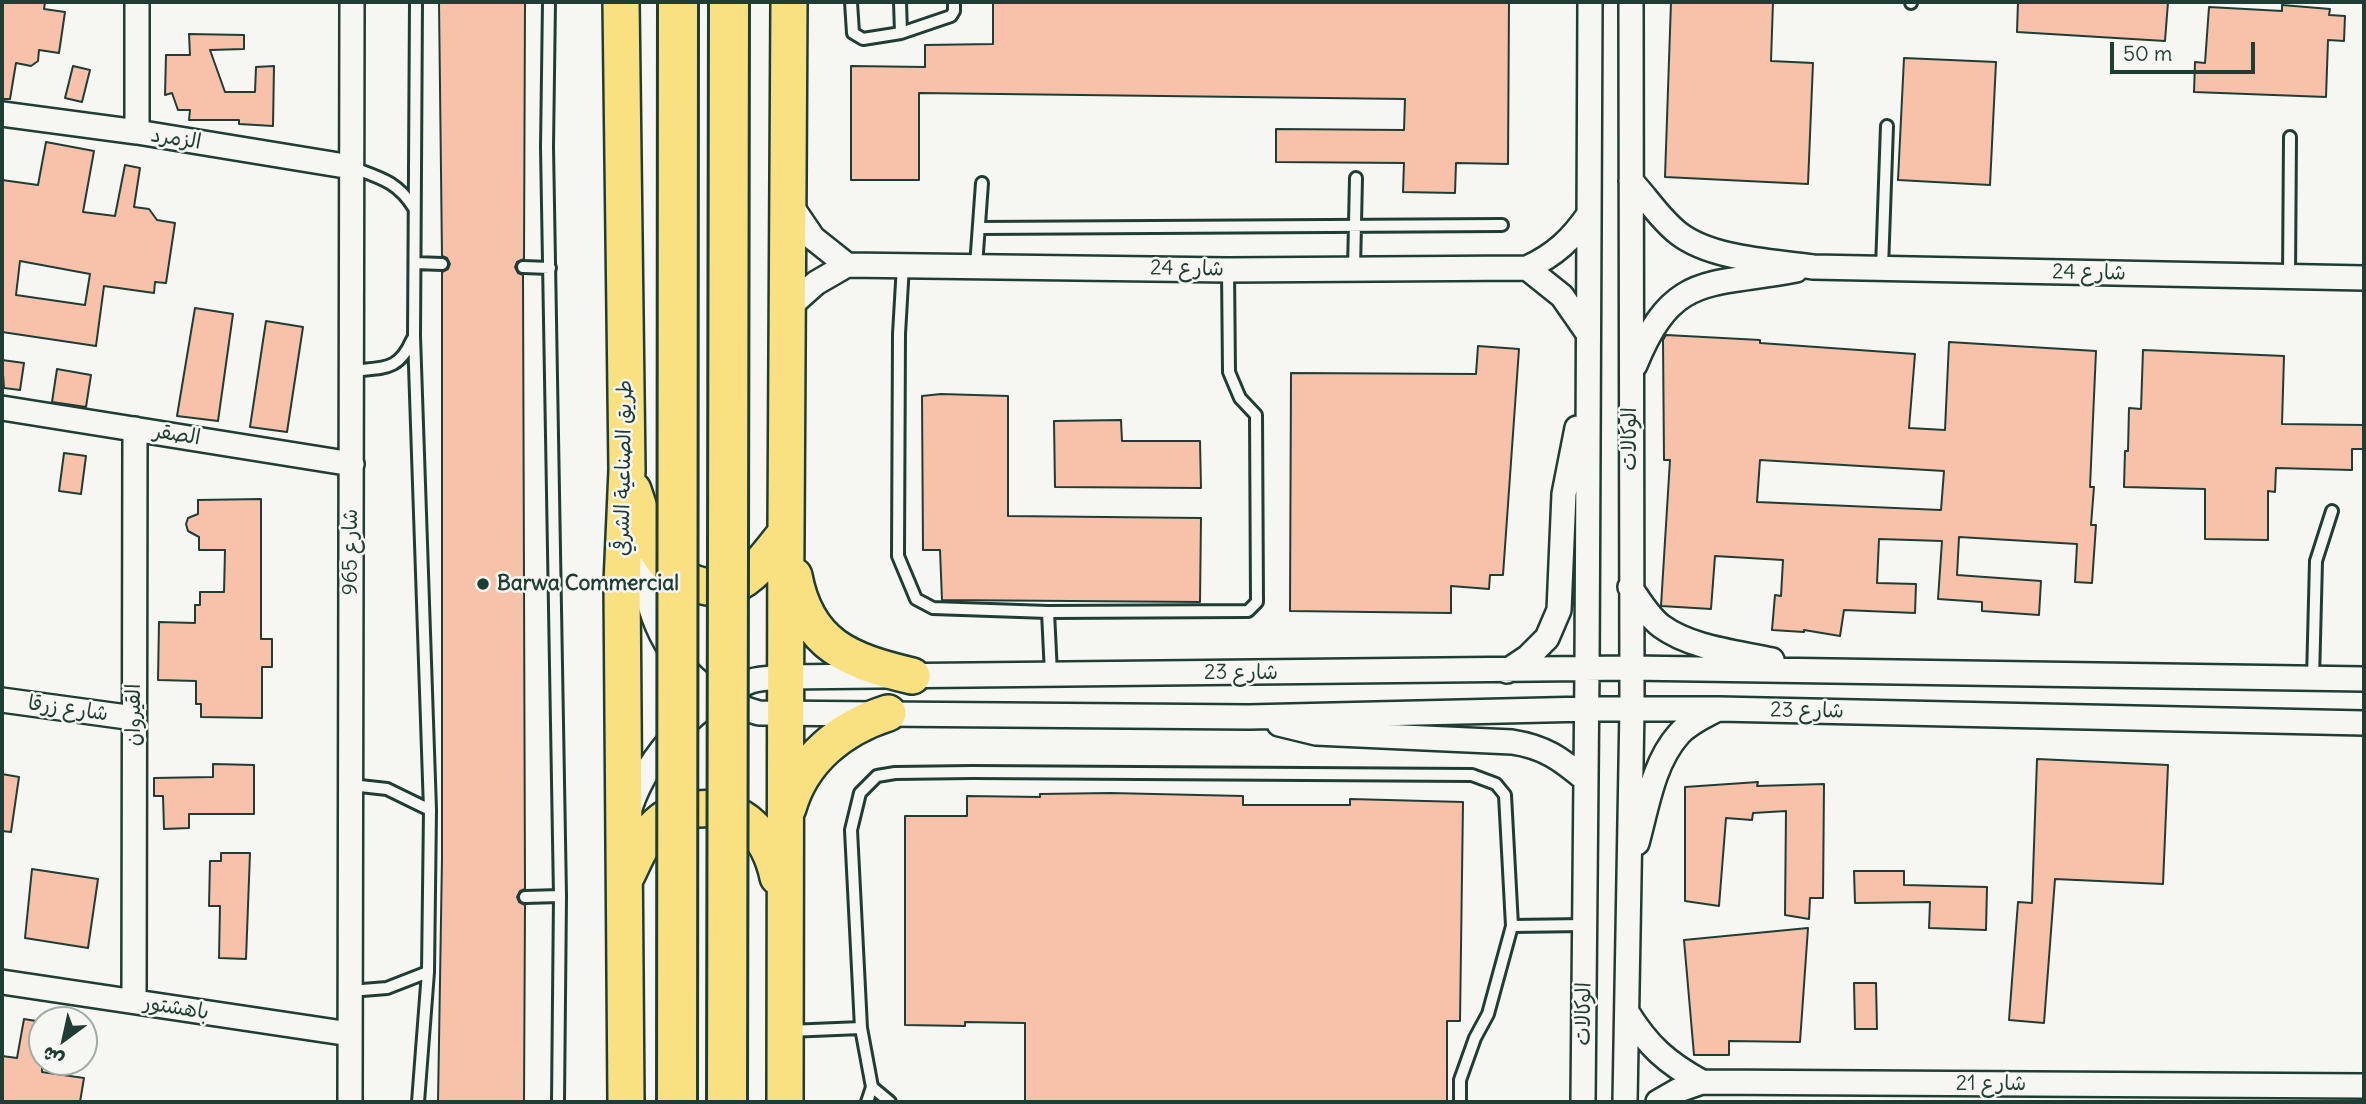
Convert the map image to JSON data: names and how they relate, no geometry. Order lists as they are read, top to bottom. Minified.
{"streets":{"main road":["طريق الصناعية الشرقي"],"street":["الزمرد","شارع 24","الصقر","الوكالات","شارع 965","شارع 23","شارع زرقا","القيروان","باهشتور","شارع 21"]},"crossings":[["الزمرد","شارع 965"],["شارع 24","الوكالات"],["الصقر","شارع 965"],["الصقر","القيروان"],["الوكالات","شارع 23"],["الوكالات","شارع 21"],["طريق الصناعية الشرقي","شارع 23"],["شارع 965","باهشتور"],["شارع زرقا","القيروان"],["القيروان","باهشتور"]],"places":["Barwa Commercial"],"scale_bar":"50 m","north":"bottom left"}
